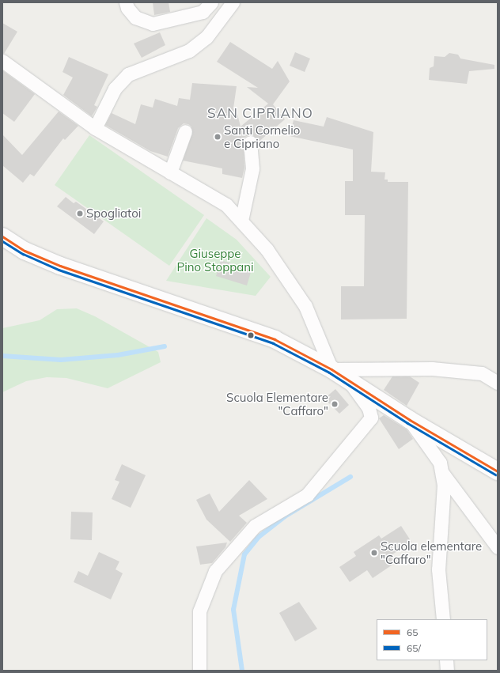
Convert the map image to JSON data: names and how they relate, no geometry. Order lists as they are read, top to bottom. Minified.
{"districts":["SAN CIPRIANO"],"parks":["Giuseppe Pino Stoppani"],"places":["Santi Cornelio e Cipriano","Spogliatoi","Scuola Elementare \"Caffaro\"","Scuola elementare \"Caffaro\""],"lines":["transit line 65","transit line 65/"],"legend":["65","65/"]}
